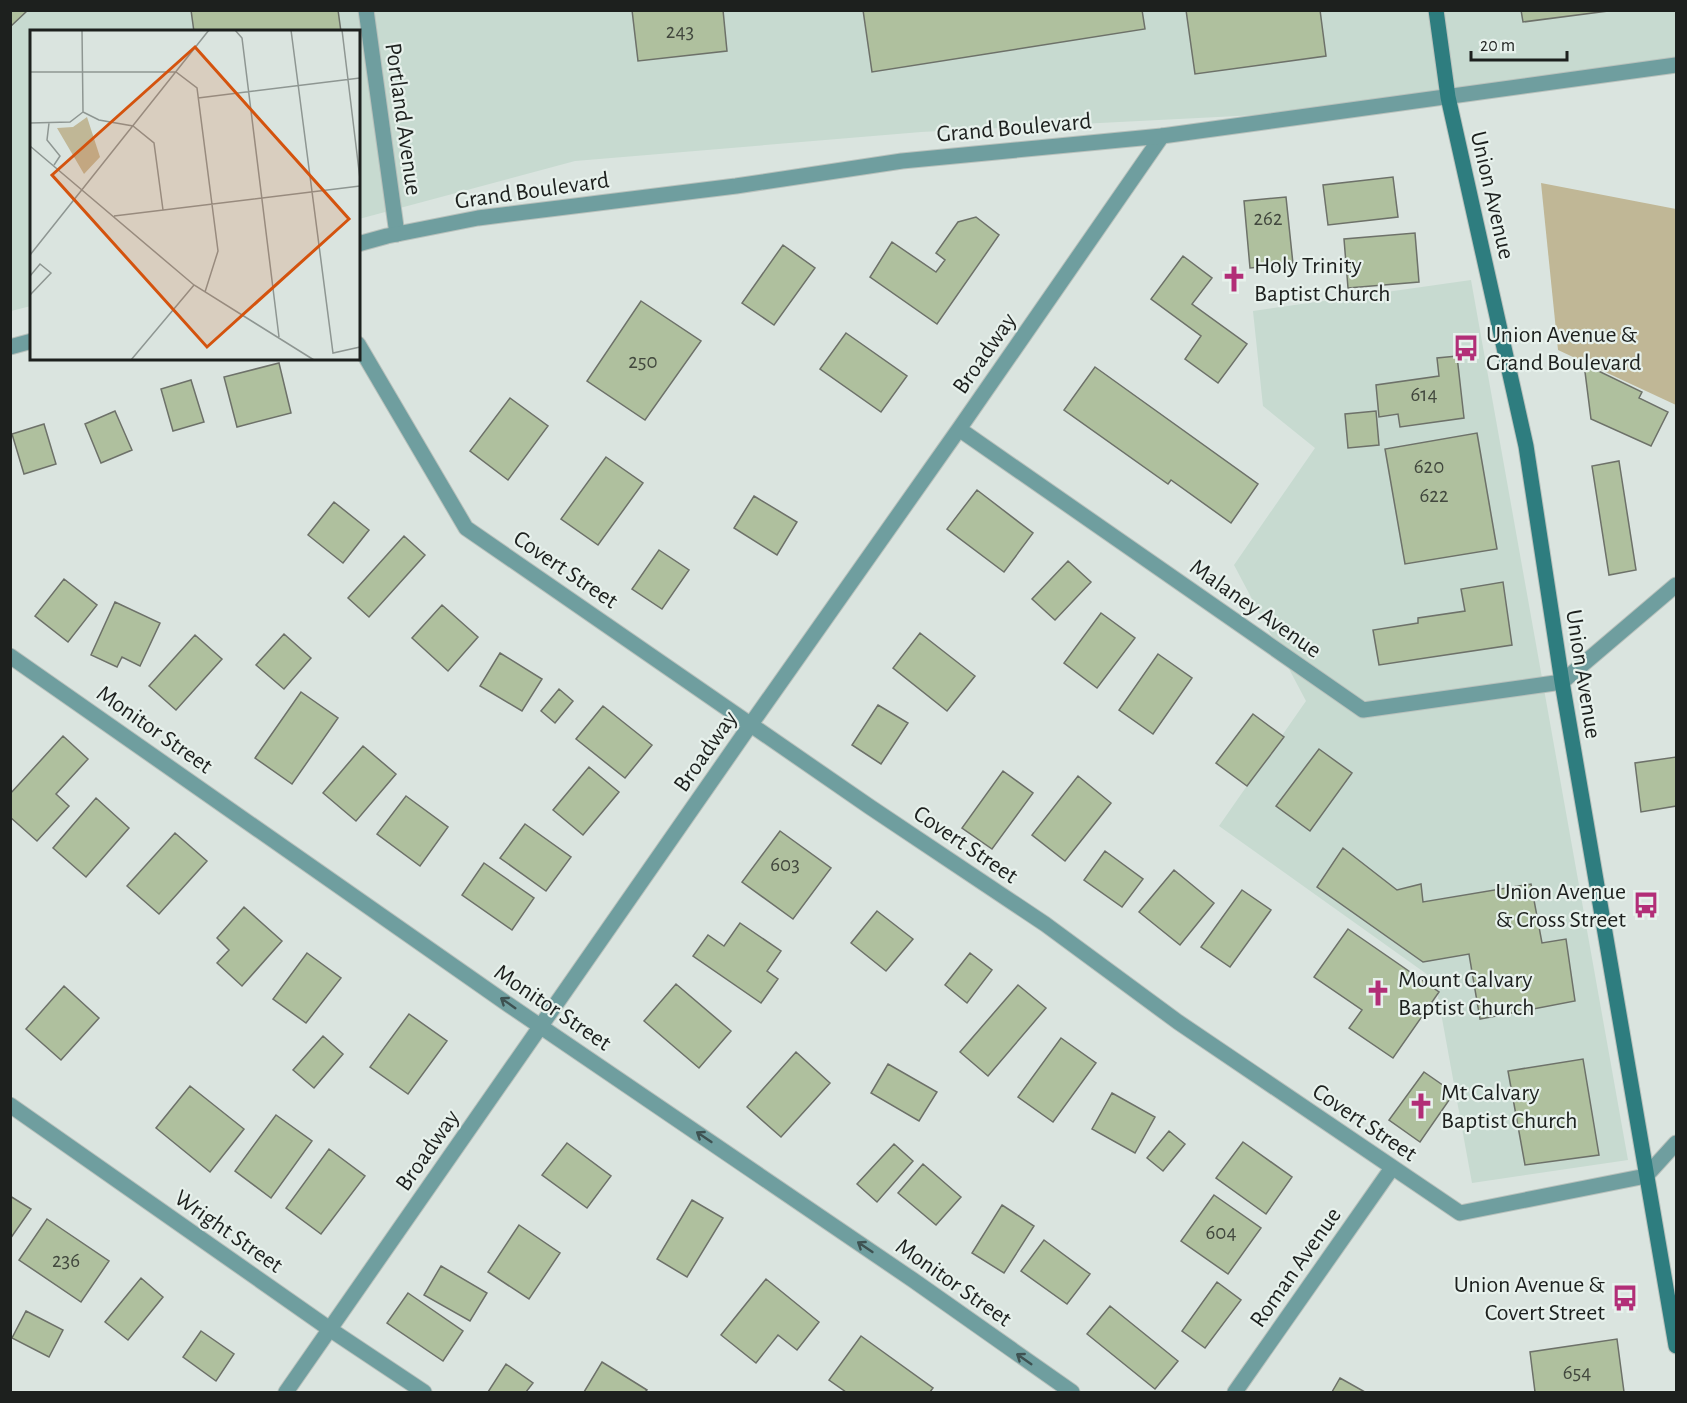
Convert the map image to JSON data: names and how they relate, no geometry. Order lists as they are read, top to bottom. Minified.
{"streets":{"main road":["Union Avenue"],"street":["Portland Avenue","Grand Boulevard","Broadway","Covert Street","Malaney Avenue","Monitor Street","Wright Street","Roman Avenue"]},"crossings":[["Portland Avenue","Grand Boulevard"],["Grand Boulevard","Union Avenue"],["Grand Boulevard","Broadway"],["Union Avenue","Covert Street"],["Union Avenue","Malaney Avenue"],["Broadway","Covert Street"],["Broadway","Malaney Avenue"],["Broadway","Monitor Street"],["Broadway","Wright Street"],["Covert Street","Roman Avenue"]],"one_way":["Monitor Street"],"places":{"church":["Holy Trinity Baptist Church","Mount Calvary Baptist Church","Mt Calvary Baptist Church"],"bus stop":["Union Avenue & Grand Boulevard","Union Avenue & Cross Street","Union Avenue & Covert Street"]},"house_numbers":["243","262","250","614","620","622","603","604","236","654"],"scale_bar":"20 m"}
